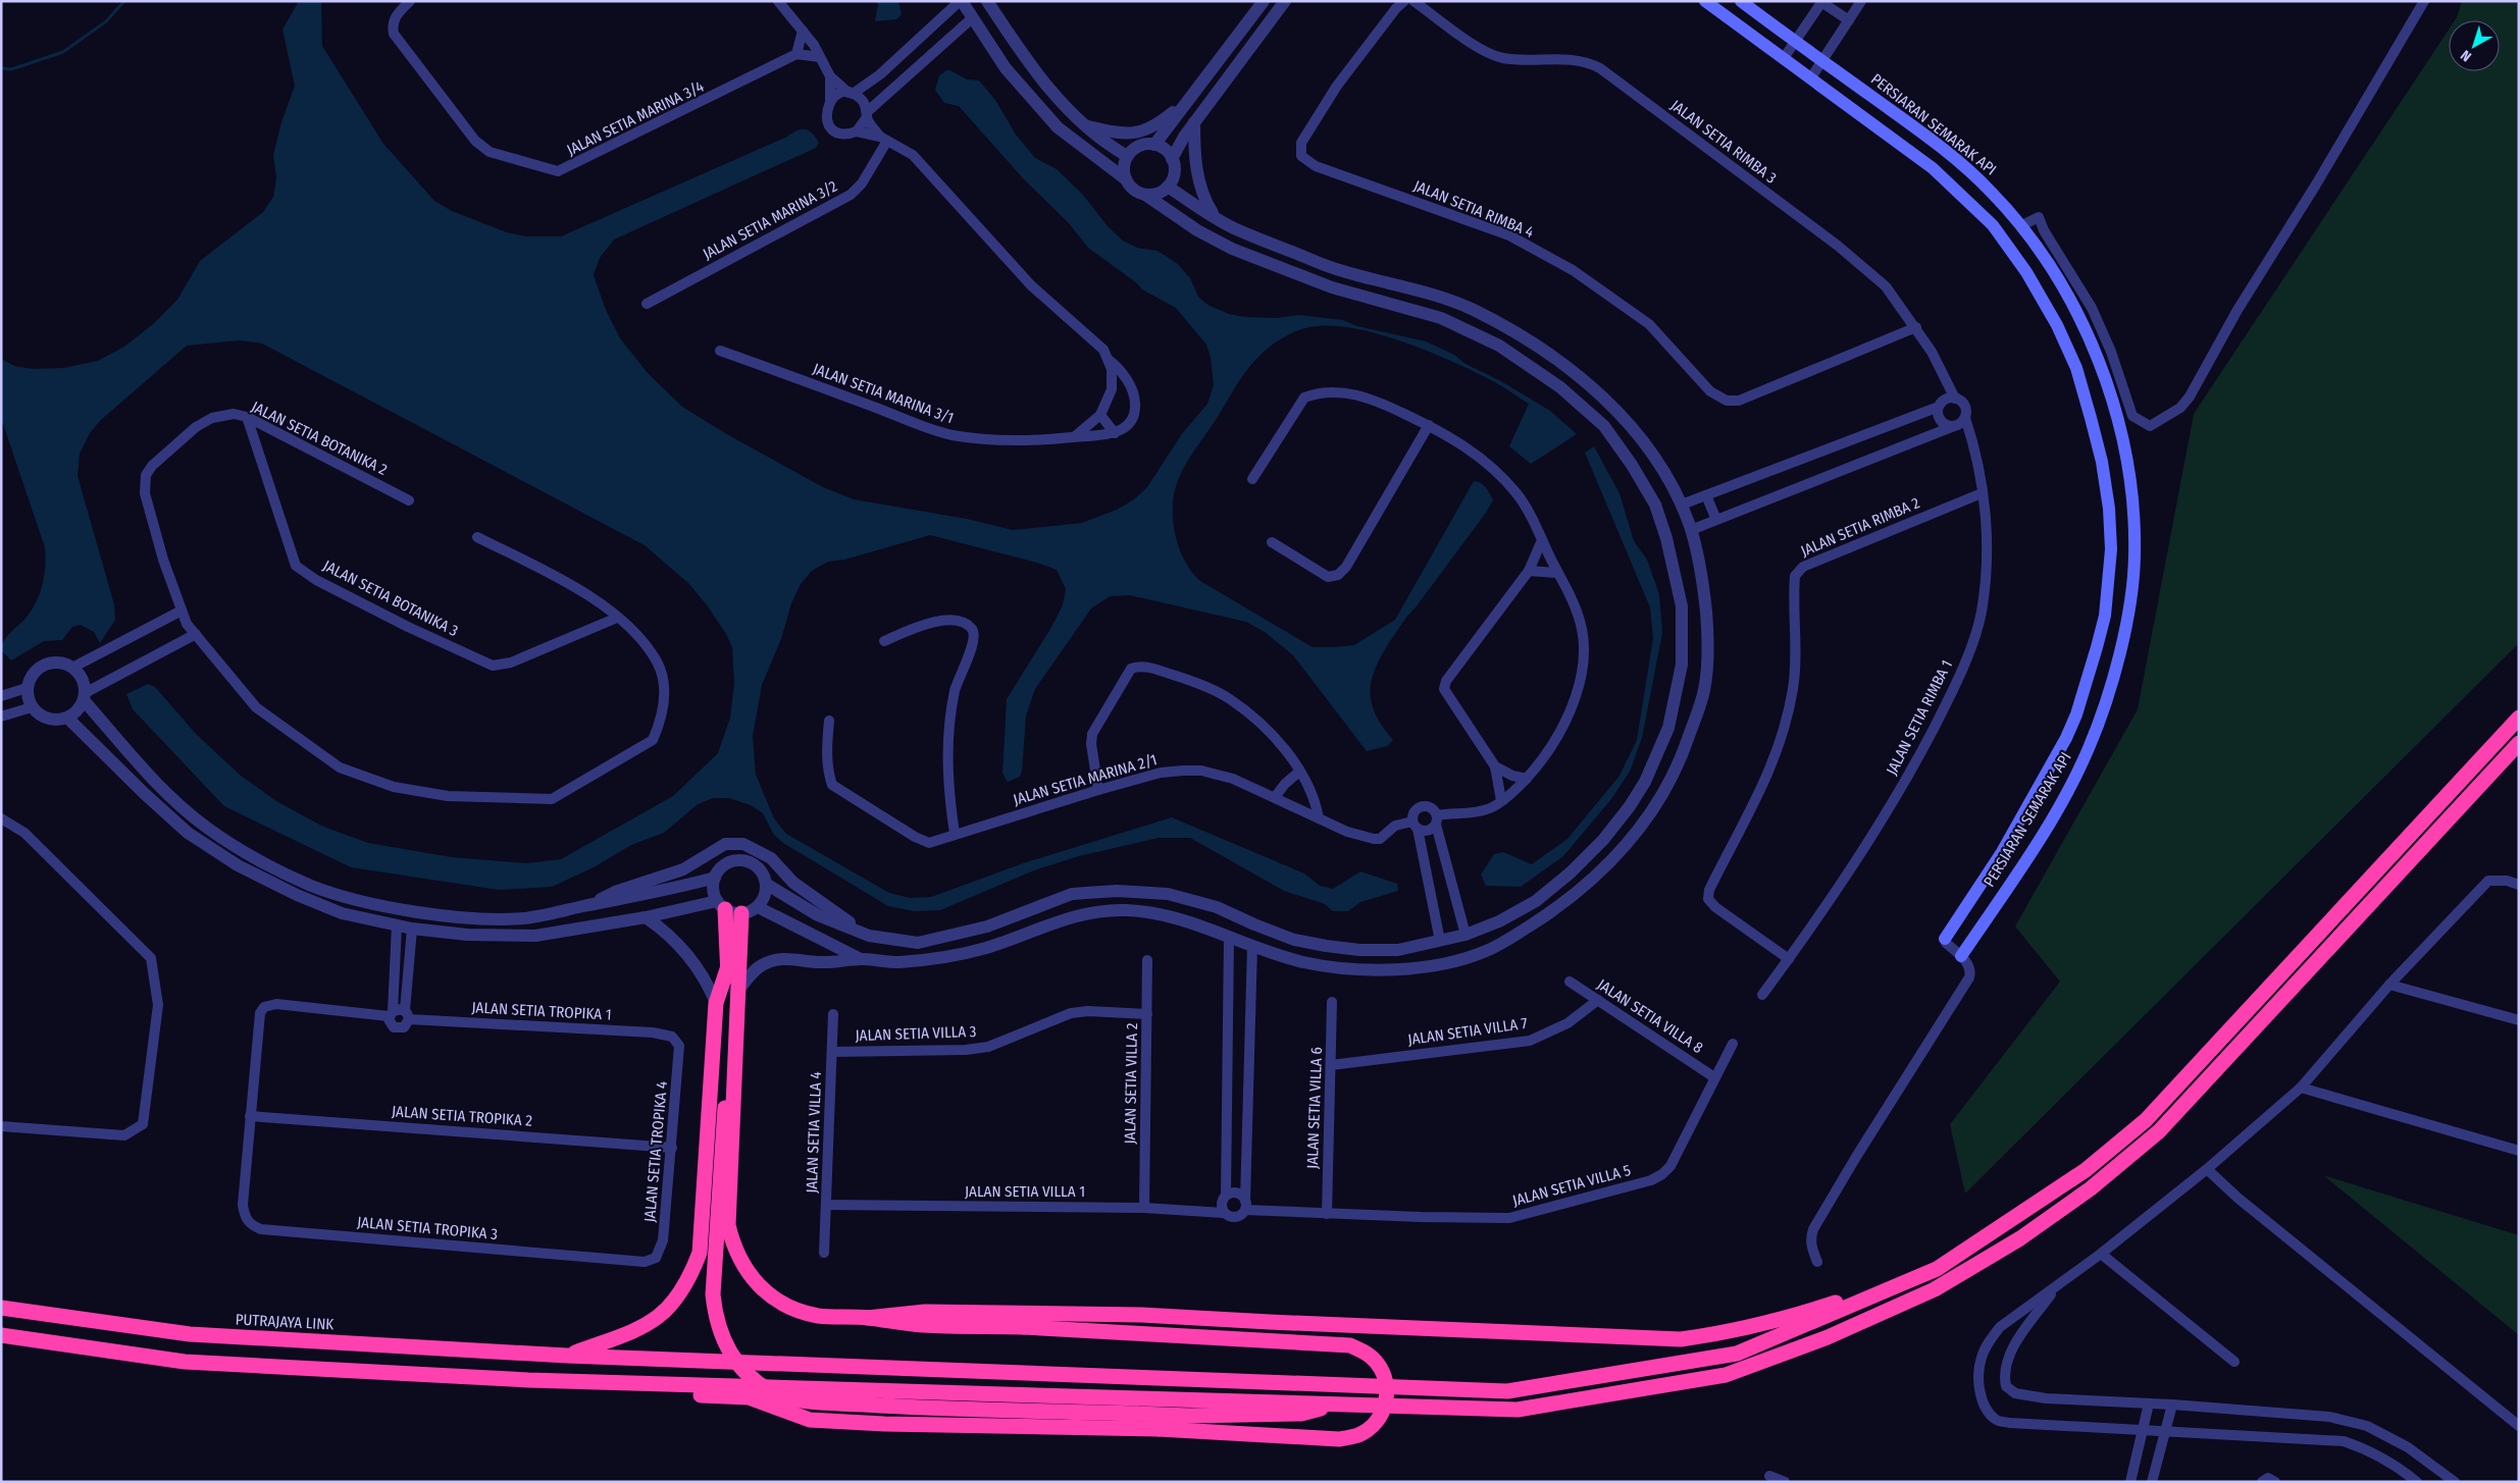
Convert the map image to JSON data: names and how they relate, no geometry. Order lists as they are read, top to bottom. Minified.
{"streets":{"highway":["PUTRAJAYA LINK"],"main road":["PERSIARAN SEMARAK API"],"street":["JALAN SETIA MARINA 3/4","JALAN SETIA RIMBA 3","JALAN SETIA RIMBA 4","JALAN SETIA MARINA 3/2","JALAN SETIA MARINA 3/1","JALAN SETIA BOTANIKA 2","JALAN SETIA RIMBA 2","JALAN SETIA BOTANIKA 3","JALAN SETIA RIMBA 1","JALAN SETIA MARINA 2/1","JALAN SETIA TROPIKA 1","JALAN SETIA VILLA 8","JALAN SETIA VILLA 7","JALAN SETIA VILLA 3","JALAN SETIA VILLA 2","JALAN SETIA VILLA 6","JALAN SETIA TROPIKA 2","JALAN SETIA VILLA 4","JALAN SETIA TROPIKA 4","JALAN SETIA VILLA 5","JALAN SETIA VILLA 1","JALAN SETIA TROPIKA 3"]},"crossings":[["JALAN SETIA RIMBA 3","JALAN SETIA RIMBA 4"],["JALAN SETIA RIMBA 3","JALAN SETIA RIMBA 1"],["JALAN SETIA BOTANIKA 2","JALAN SETIA BOTANIKA 3"],["JALAN SETIA RIMBA 2","JALAN SETIA RIMBA 1"],["JALAN SETIA TROPIKA 1","JALAN SETIA TROPIKA 4"],["JALAN SETIA VILLA 8","JALAN SETIA VILLA 7"],["JALAN SETIA VILLA 8","JALAN SETIA VILLA 5"],["JALAN SETIA VILLA 7","JALAN SETIA VILLA 6"],["JALAN SETIA VILLA 3","JALAN SETIA VILLA 2"],["JALAN SETIA VILLA 3","JALAN SETIA VILLA 4"],["JALAN SETIA VILLA 2","JALAN SETIA VILLA 1"],["JALAN SETIA VILLA 6","JALAN SETIA VILLA 5"],["JALAN SETIA TROPIKA 2","JALAN SETIA TROPIKA 4"],["JALAN SETIA TROPIKA 2","JALAN SETIA TROPIKA 3"],["JALAN SETIA VILLA 4","JALAN SETIA VILLA 1"],["JALAN SETIA TROPIKA 4","JALAN SETIA TROPIKA 3"],["JALAN SETIA VILLA 5","JALAN SETIA VILLA 1"]],"north":"bottom left"}
